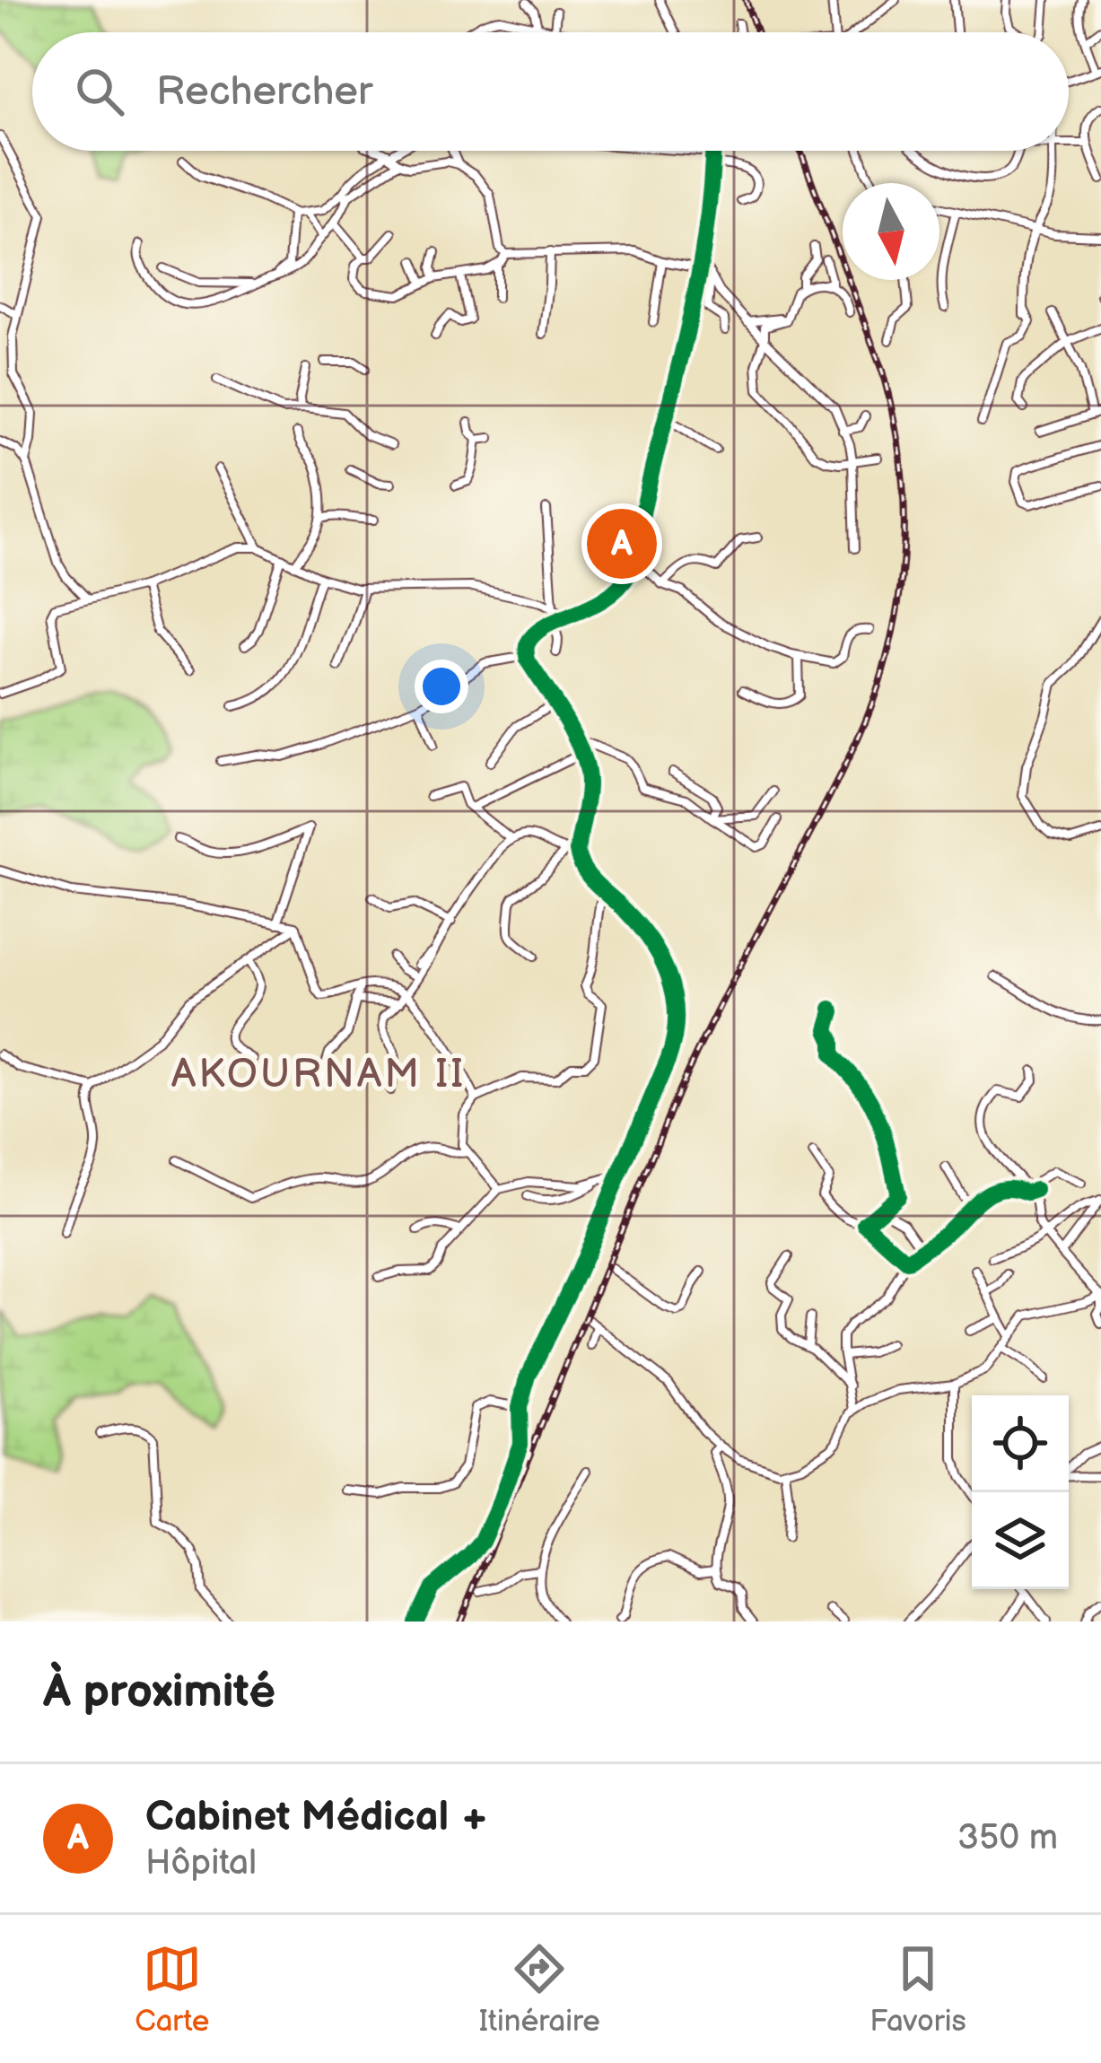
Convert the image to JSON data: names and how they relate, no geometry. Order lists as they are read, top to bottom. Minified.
{"districts":["AKOURNAM II"],"north":"bottom","page":{"search":"Rechercher","pins":"A","heading":"À proximité","list":[{"mark":"A","name":"Cabinet Médical +","note":"Hôpital","value":"350 m"}],"nav":["Carte","Itinéraire","Favoris"]}}
